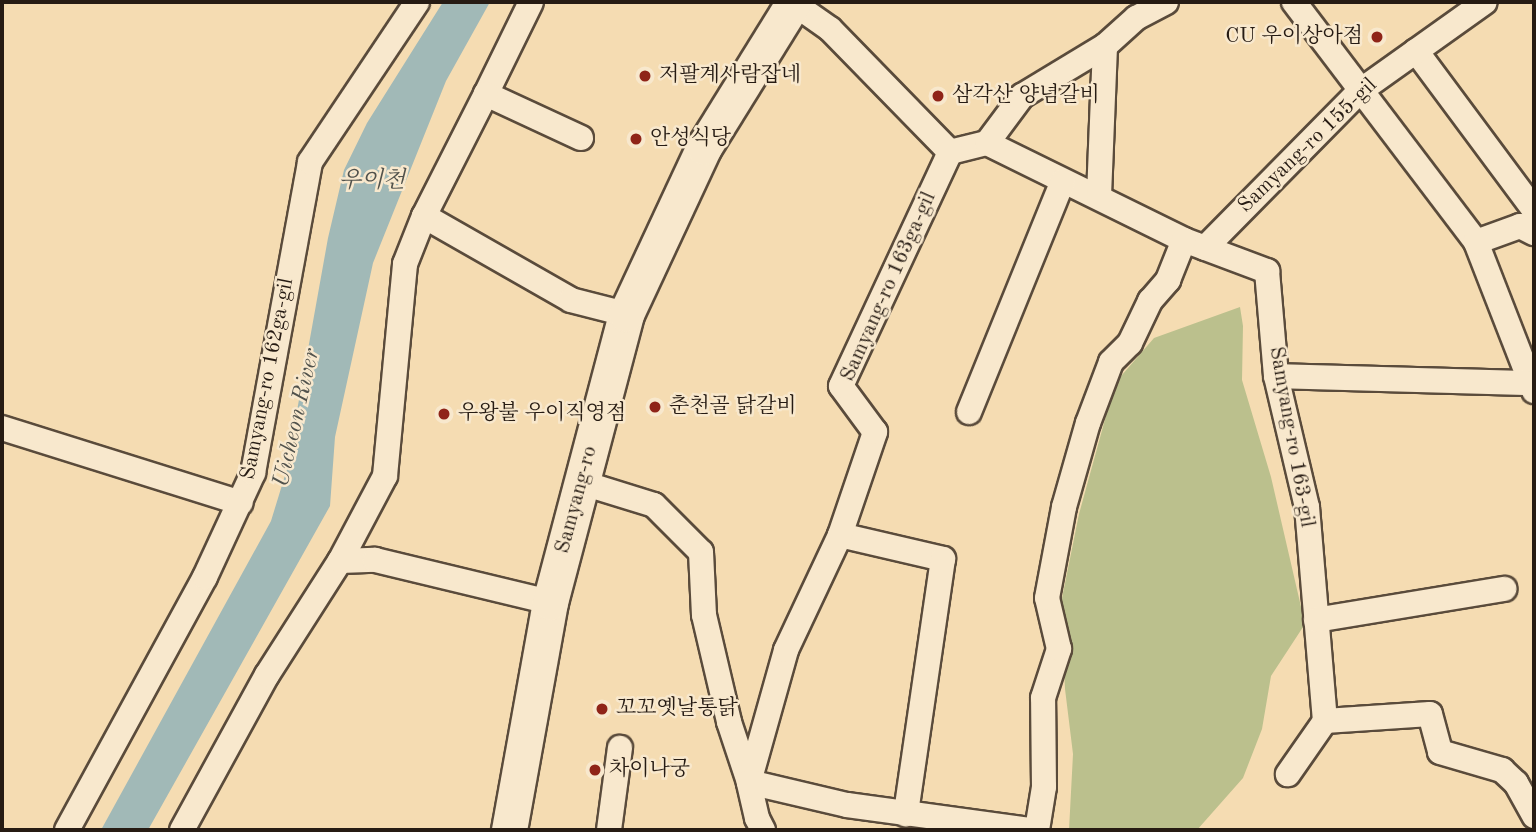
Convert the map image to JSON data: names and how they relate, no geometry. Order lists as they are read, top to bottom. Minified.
{"streets":{"main road":["Samyang-ro"],"street":["Samyang-ro 155-gil","Samyang-ro 163ga-gil","Samyang-ro 162ga-gil","Samyang-ro 163-gil"]},"crossings":[["Samyang-ro 155-gil","Samyang-ro 163-gil"]],"water":["우이천","Uicheon River"],"places":["CU 우이상아점","저팔계사람잡네","삼각산 양념갈비","안성식당","춘천골 닭갈비","우왕불 우이직영점","꼬꼬옛날통닭","차이나궁"]}
